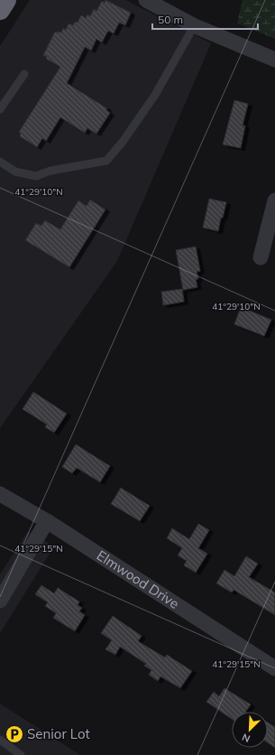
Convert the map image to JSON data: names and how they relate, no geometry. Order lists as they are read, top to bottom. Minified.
{"streets":{"street":["Elmwood Drive"]},"places":{"parking":["Senior Lot"]},"scale_bar":"50 m","north":"bottom left","coordinates":["41°29'10\"N","41°29'15\"N"]}
